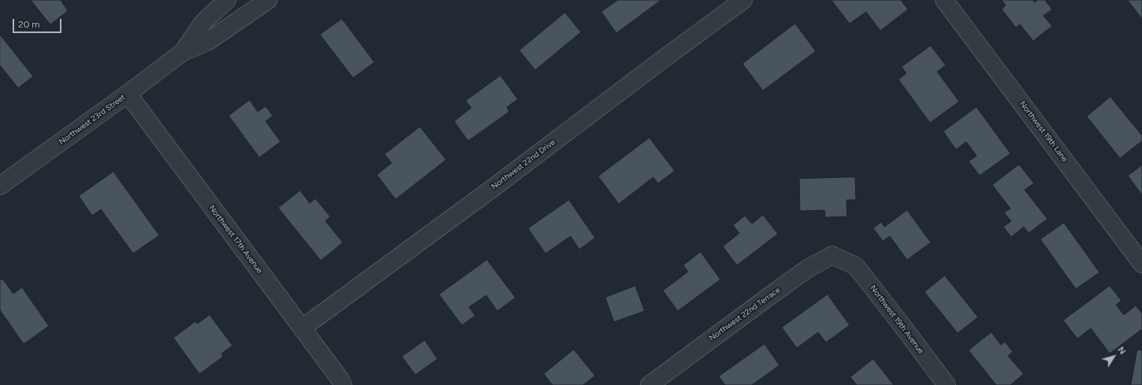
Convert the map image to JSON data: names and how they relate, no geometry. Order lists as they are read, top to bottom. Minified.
{"streets":{"street":["Northwest 23rd Street","Northwest 19th Lane","Northwest 22nd Drive","Northwest 17th Avenue","Northwest 22nd Terrace","Northwest 19th Avenue"]},"crossings":[["Northwest 23rd Street","Northwest 17th Avenue"],["Northwest 22nd Drive","Northwest 17th Avenue"],["Northwest 22nd Terrace","Northwest 19th Avenue"]],"scale_bar":"20 m","north":"top right"}
